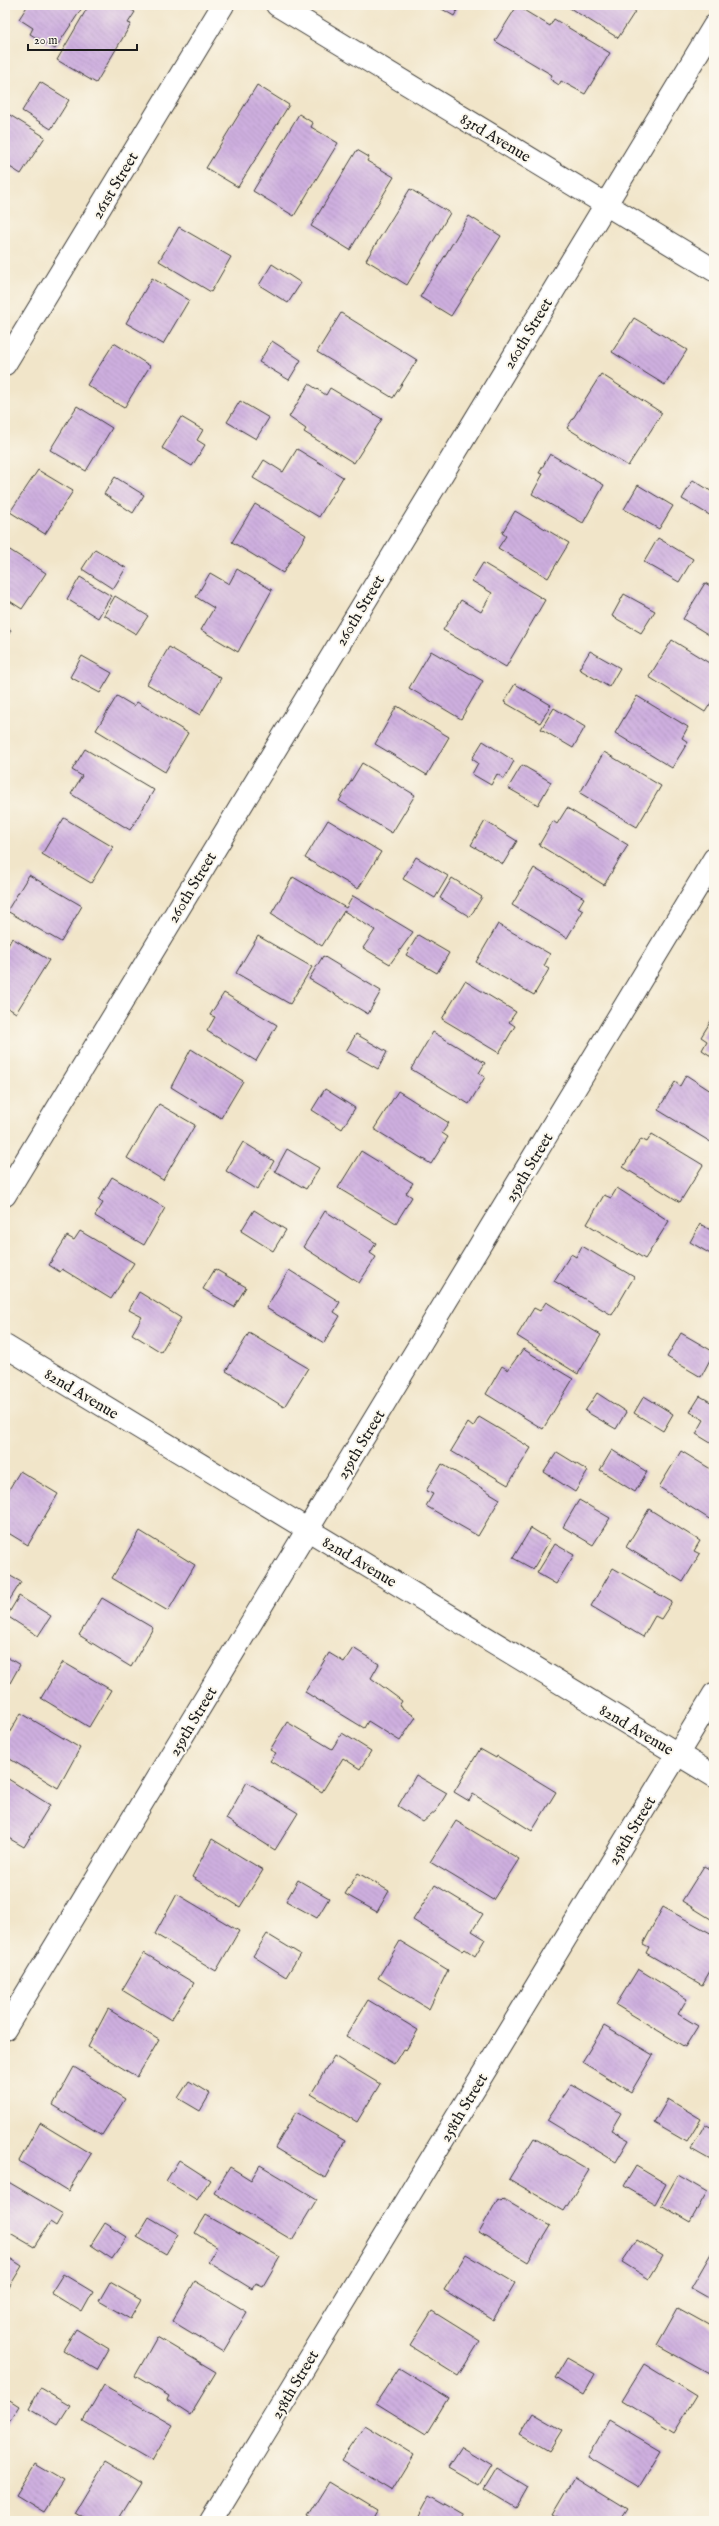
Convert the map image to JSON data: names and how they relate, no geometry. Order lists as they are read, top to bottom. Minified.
{"streets":{"street":["83rd Avenue","261st Street","260th Street","259th Street","82nd Avenue","258th Street"]},"crossings":[["83rd Avenue","260th Street"],["259th Street","82nd Avenue"],["82nd Avenue","258th Street"]],"scale_bar":"20 m"}
